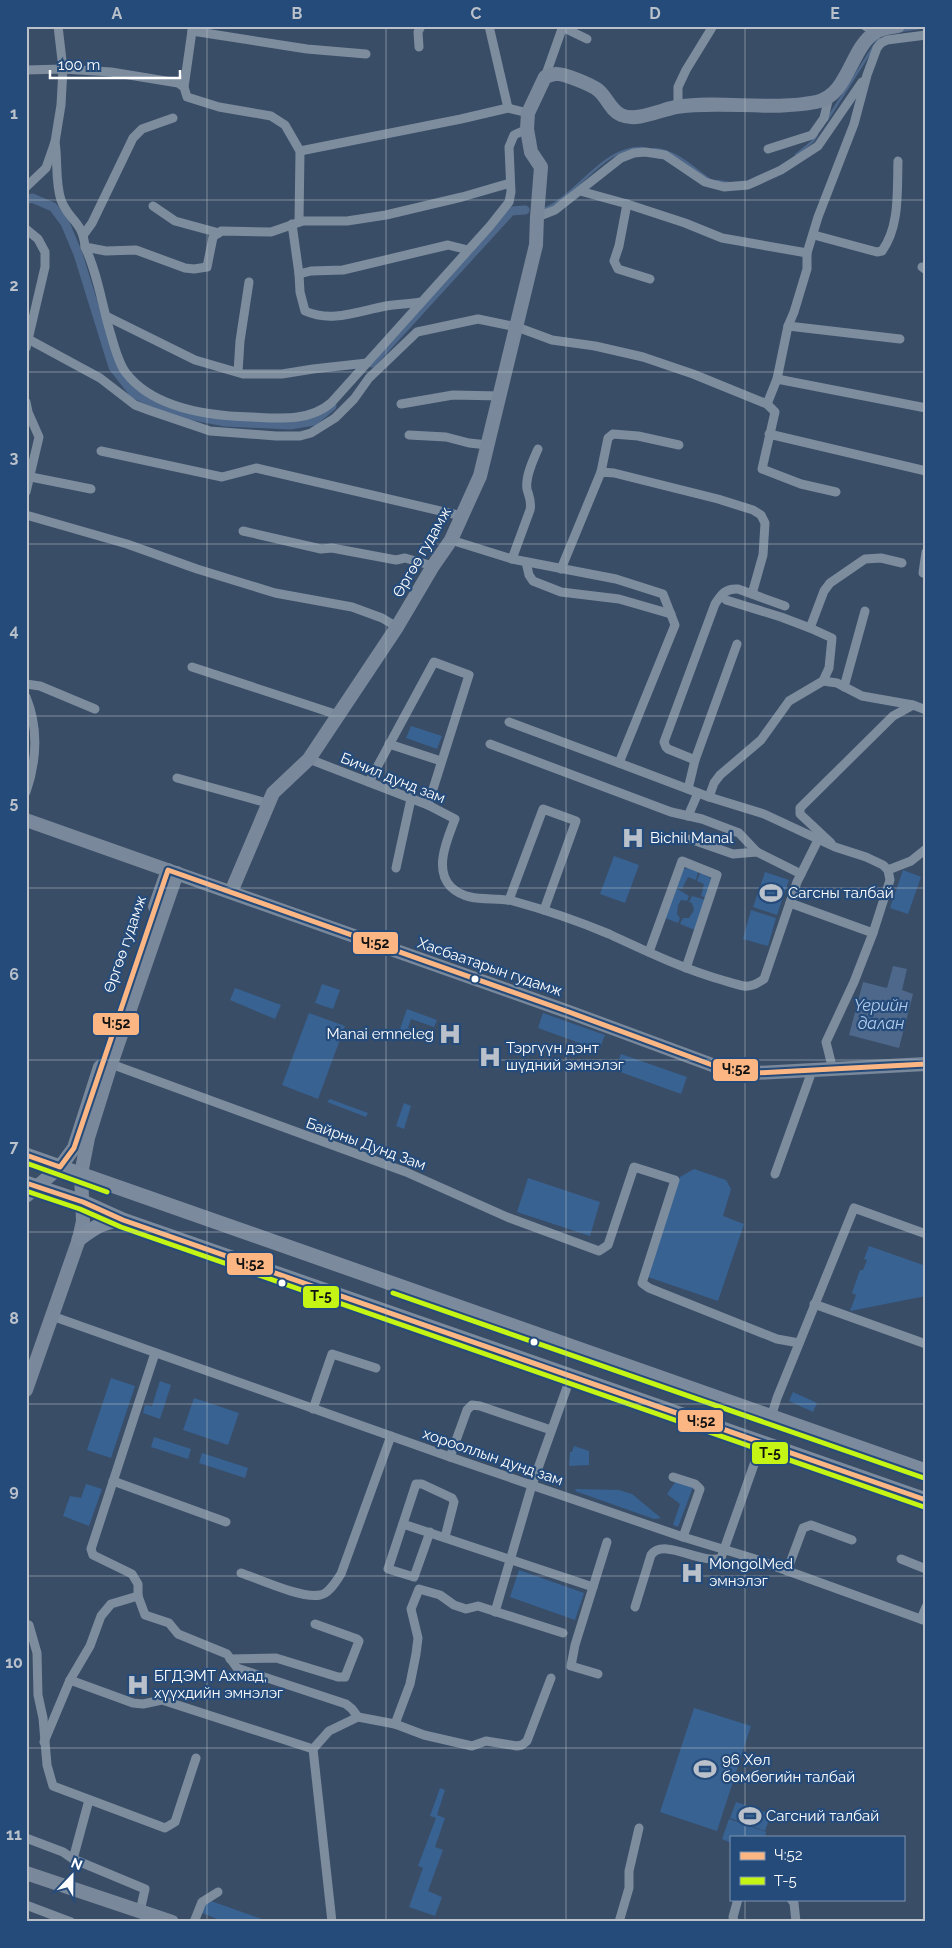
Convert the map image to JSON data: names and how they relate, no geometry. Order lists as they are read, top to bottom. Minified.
{"streets":{"street":["Өргөө гудамж","Бичил дунд зам","Хасбаатарын гудамж","Байрны Дунд Зам","хорооллын дунд зам"]},"crossings":[["Өргөө гудамж","Бичил дунд зам"],["Өргөө гудамж","Хасбаатарын гудамж"],["Өргөө гудамж","Байрны Дунд Зам"],["Өргөө гудамж","хорооллын дунд зам"]],"water":["Үерийн далан"],"places":{"hospital":["Bichil Manal","Manai emneleg","Тэргүүн дэнт шүдний эмнэлэг","MongolMed эмнэлэг","БГДЭМТ Ахмад, хүүхдийн эмнэлэг"],"sports":["Сагсны талбай","96 Хөл бөмбөгийн талбай","Сагсний талбай"]},"lines":["transit line Ч:52","transit line Т-5"],"legend":["Ч:52","Т-5"],"scale_bar":"100 m","north":"top","grid":{"columns":["A","B","C","D","E"],"rows":["1","2","3","4","5","6","7","8","9","10","11"]}}
